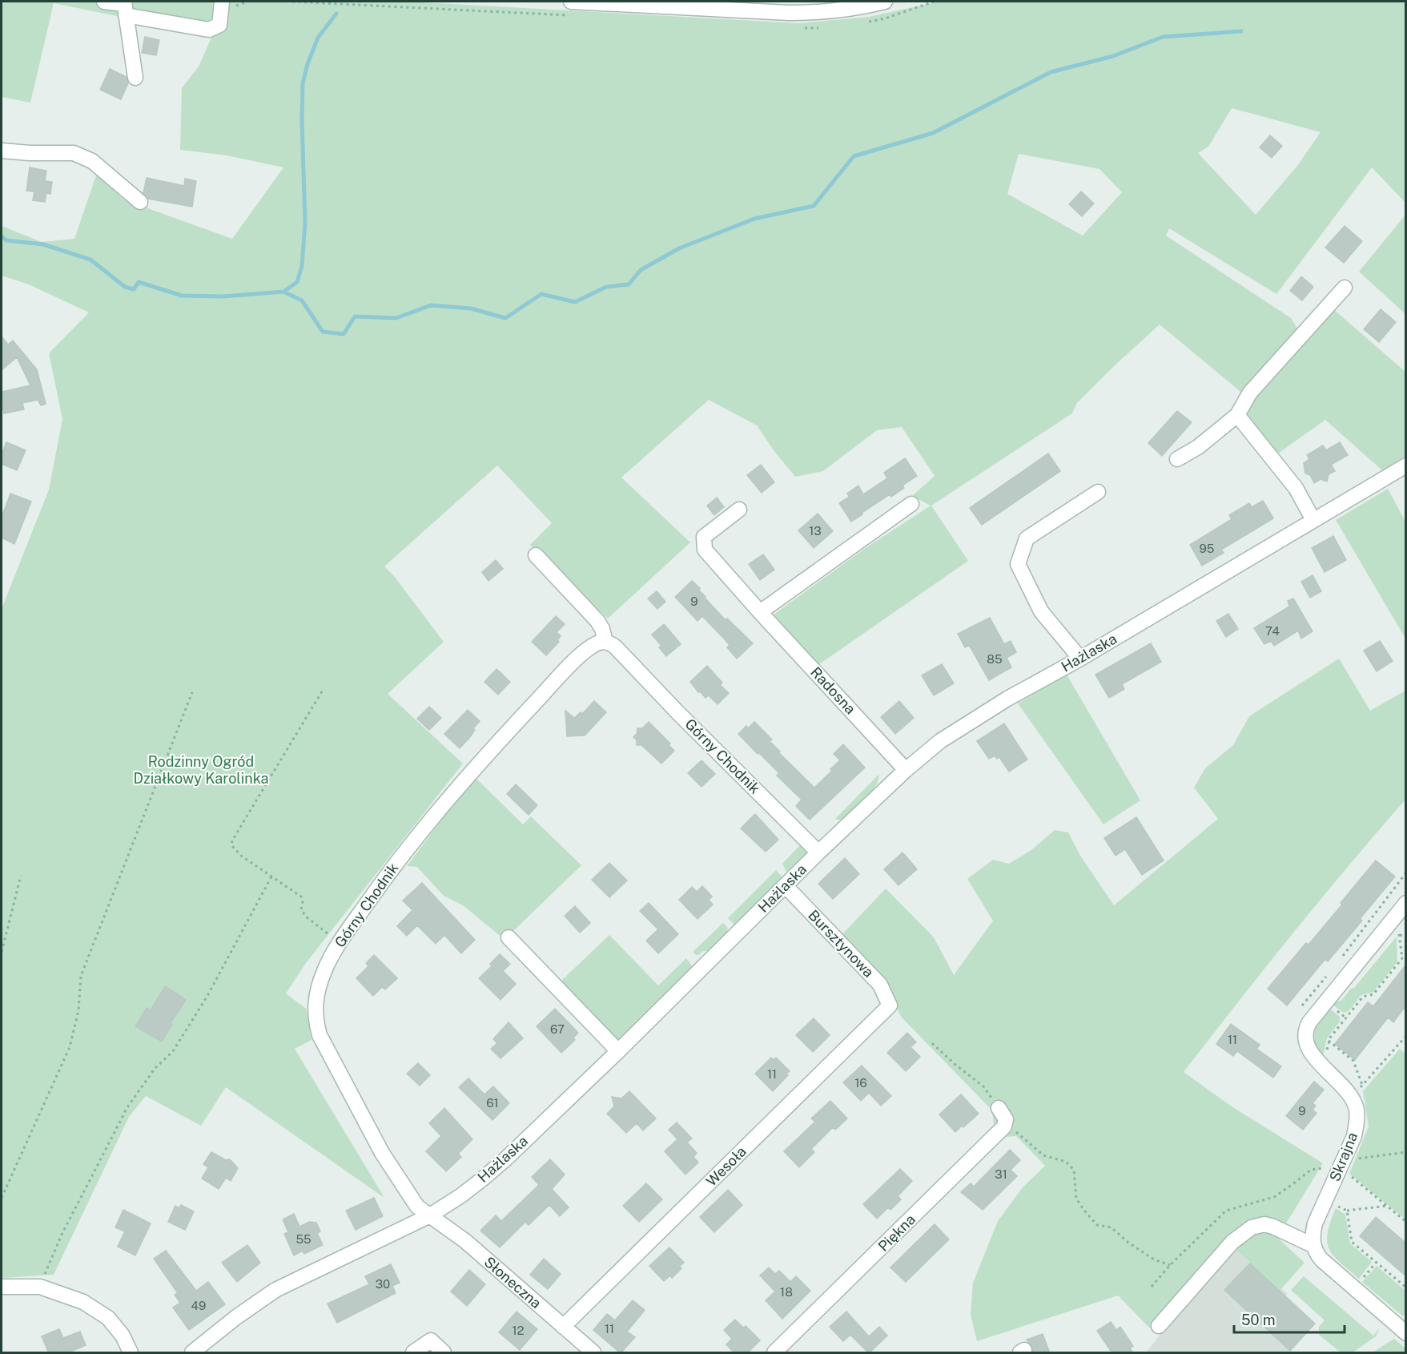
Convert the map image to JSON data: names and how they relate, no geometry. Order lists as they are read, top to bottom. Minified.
{"streets":{"street":["Hażlaska","Radosna","Górny Chodnik","Bursztynowa","Skrajna","Wesoła","Piękna","Słoneczna"]},"crossings":[["Hażlaska","Radosna"],["Hażlaska","Górny Chodnik"],["Hażlaska","Bursztynowa"],["Hażlaska","Słoneczna"],["Górny Chodnik","Słoneczna"],["Bursztynowa","Wesoła"],["Wesoła","Słoneczna"]],"parks":["Rodzinny Ogród Działkowy Karolinka"],"house_numbers":["13","95","9","74","85","67","11","11","16","61","9","31","55","30","18","49","11","12"],"scale_bar":"50 m"}
